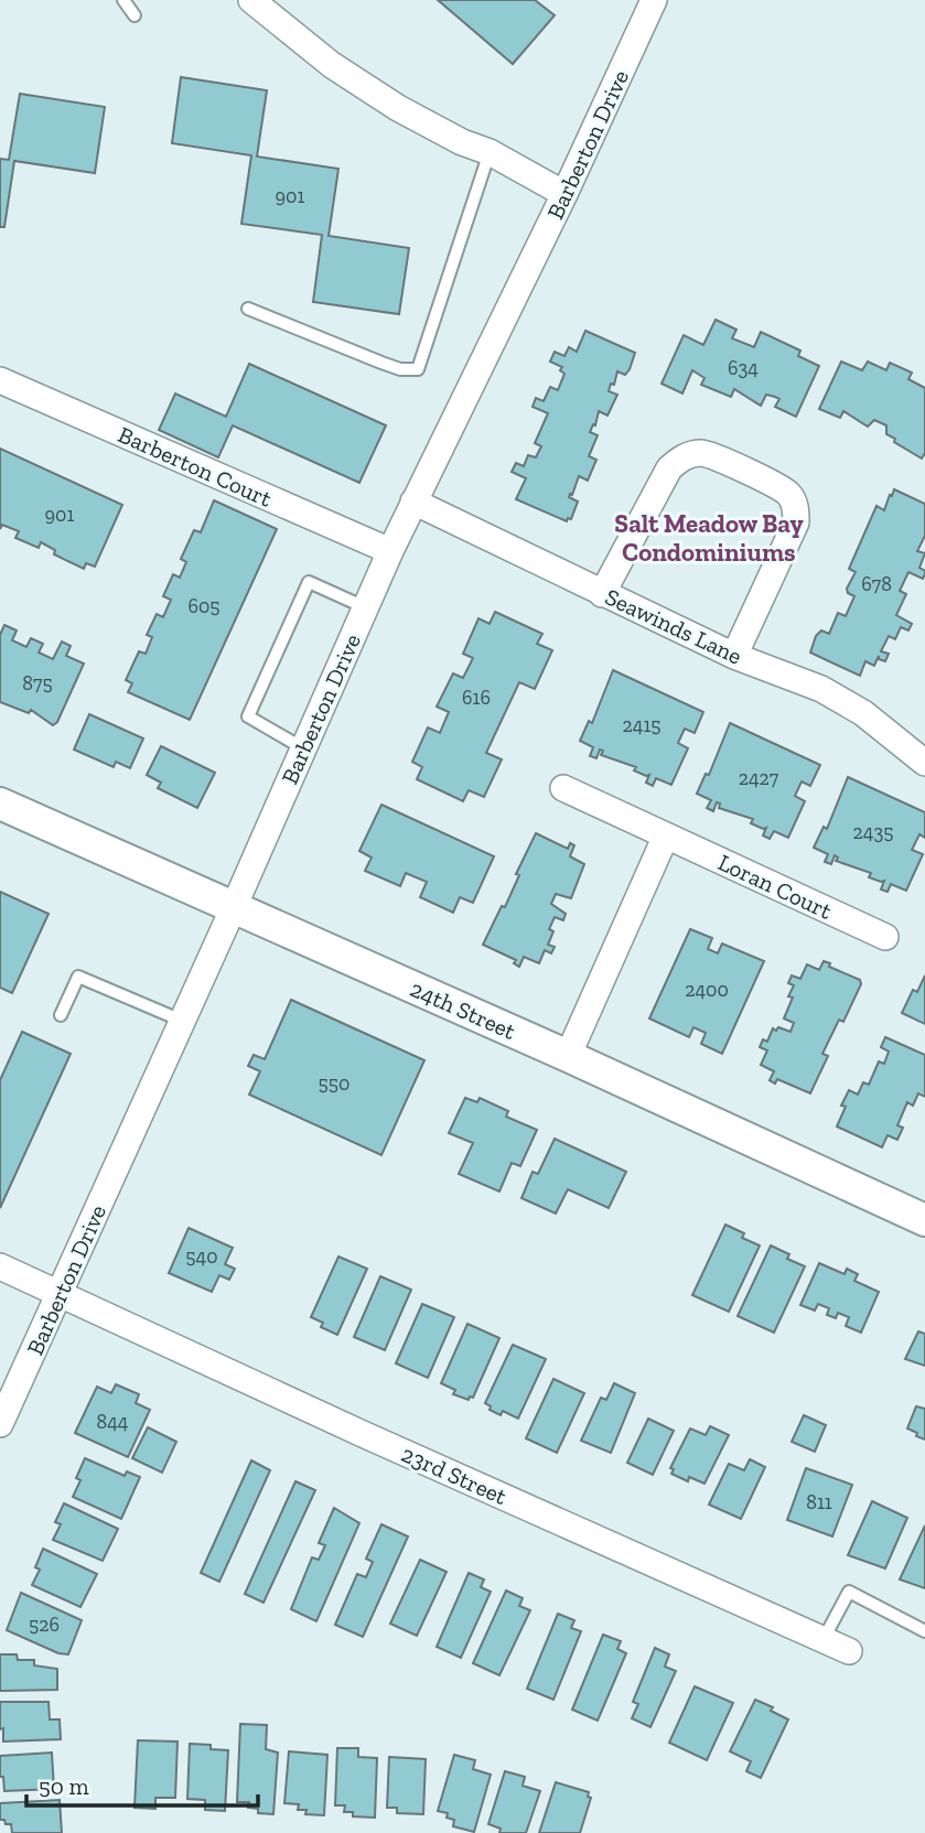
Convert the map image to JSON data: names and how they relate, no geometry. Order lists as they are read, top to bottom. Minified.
{"streets":{"street":["Barberton Drive","Barberton Court","Seawinds Lane","Loran Court","24th Street","23rd Street"]},"crossings":[["Barberton Drive","Barberton Court"],["Barberton Drive","Seawinds Lane"],["Barberton Drive","24th Street"],["Barberton Drive","23rd Street"]],"districts":["Salt Meadow Bay Condominiums"],"house_numbers":["901","634","901","678","605","875","616","2415","2427","2435","2400","550","540","844","811","526"],"scale_bar":"50 m"}
